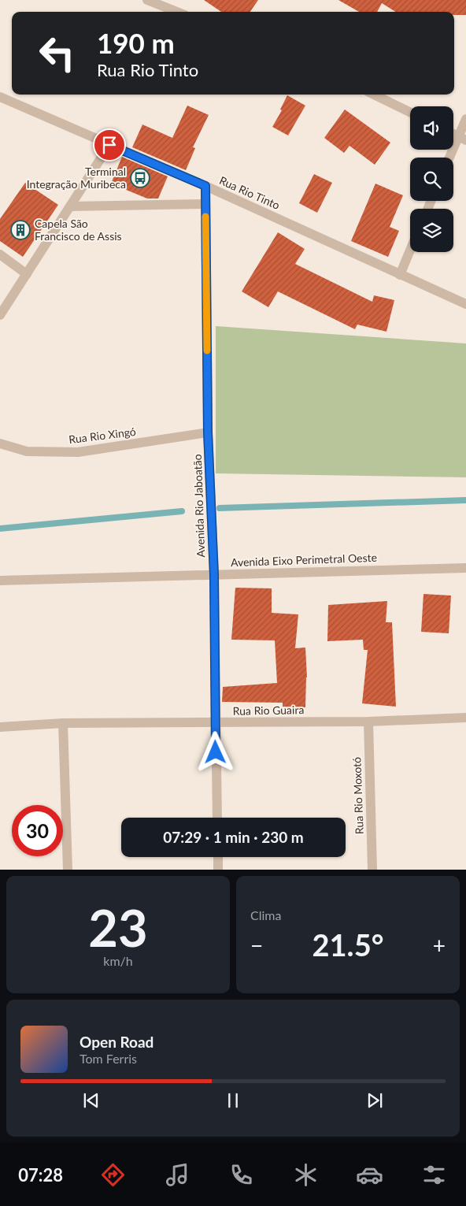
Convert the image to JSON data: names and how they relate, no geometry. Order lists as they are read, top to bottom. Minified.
{"streets":{"street":["Rua Rio Tinto","Rua Rio Xingó","Avenida Rio Jaboatão","Avenida Eixo Perimetral Oeste","Rua Rio Guaira","Rua Rio Moxotó"]},"crossings":[["Rua Rio Tinto","Avenida Rio Jaboatão"],["Rua Rio Xingó","Avenida Rio Jaboatão"],["Avenida Rio Jaboatão","Avenida Eixo Perimetral Oeste"],["Avenida Rio Jaboatão","Rua Rio Guaira"],["Rua Rio Guaira","Rua Rio Moxotó"]],"places":{"bus stop":["Terminal Integração Muribeca"],"building":["Capela São Francisco de Assis"]},"page":{"turn":["190 m","Rua Rio Tinto"],"limit":"30","trip":"07:29 · 1 min · 230 m","tile":[["23","km/h"],"Clima"],"heat":["−","21.5°","+"],"song":["Open Road","Tom Ferris"],"tabs":"07:28"}}
